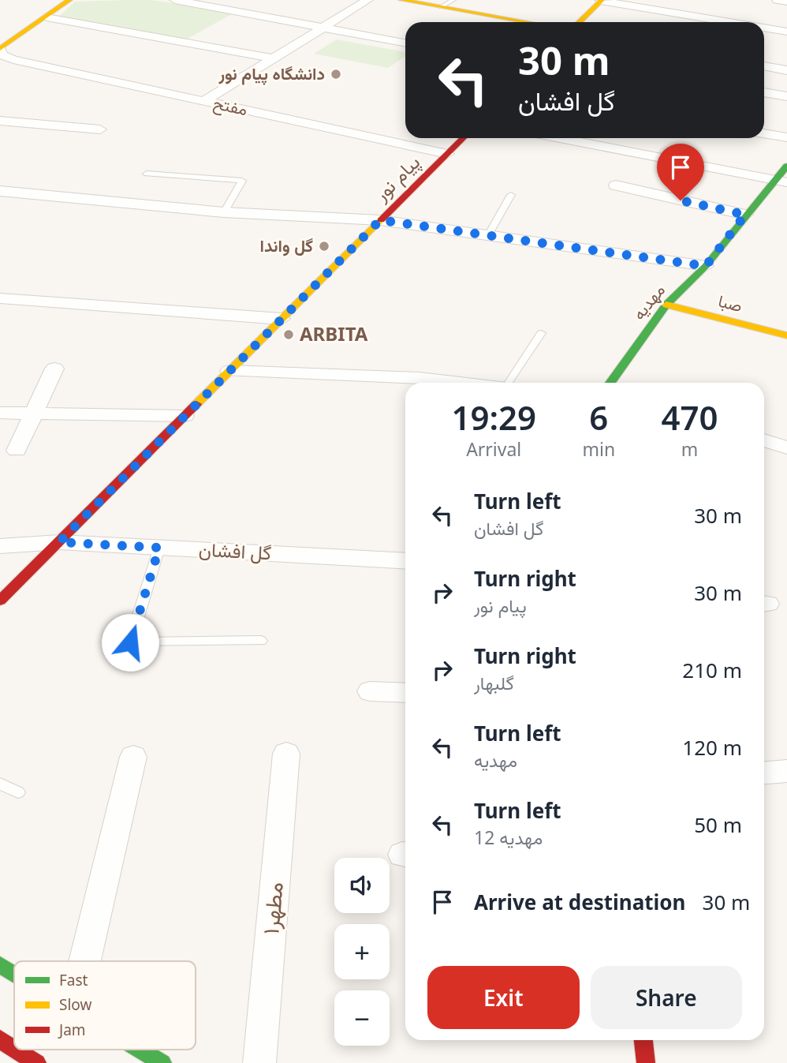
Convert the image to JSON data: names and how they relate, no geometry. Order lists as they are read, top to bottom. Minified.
{"streets":{"street":["مفتح","پیام نور","مهدیه","صبا","گل افشان","مطهر۱"]},"crossings":[["مفتح","پیام نور"],["پیام نور","گل افشان"],["مهدیه","صبا"]],"places":["دانشگاه پیام نور","گل واندا","ARBITA"],"legend":["Fast","Slow","Jam"],"page":{"turn":["30 m","گل افشان"],"eta":["19:29","Arrival","6","min","470","m"],"list":[{"name":"Turn left","note":"گل افشان","value":"30 m"},{"name":"Turn right","note":"پیام نور","value":"30 m"},{"name":"Turn right","note":"گلبهار","value":"210 m"},{"name":"Turn left","note":"مهدیه","value":"120 m"},{"name":"Turn left","note":"مهدیه 12","value":"50 m"},{"name":"Arrive at destination","value":"30 m"}],"map_buttons":["+","−"],"buttons":["Exit","Share"]}}
